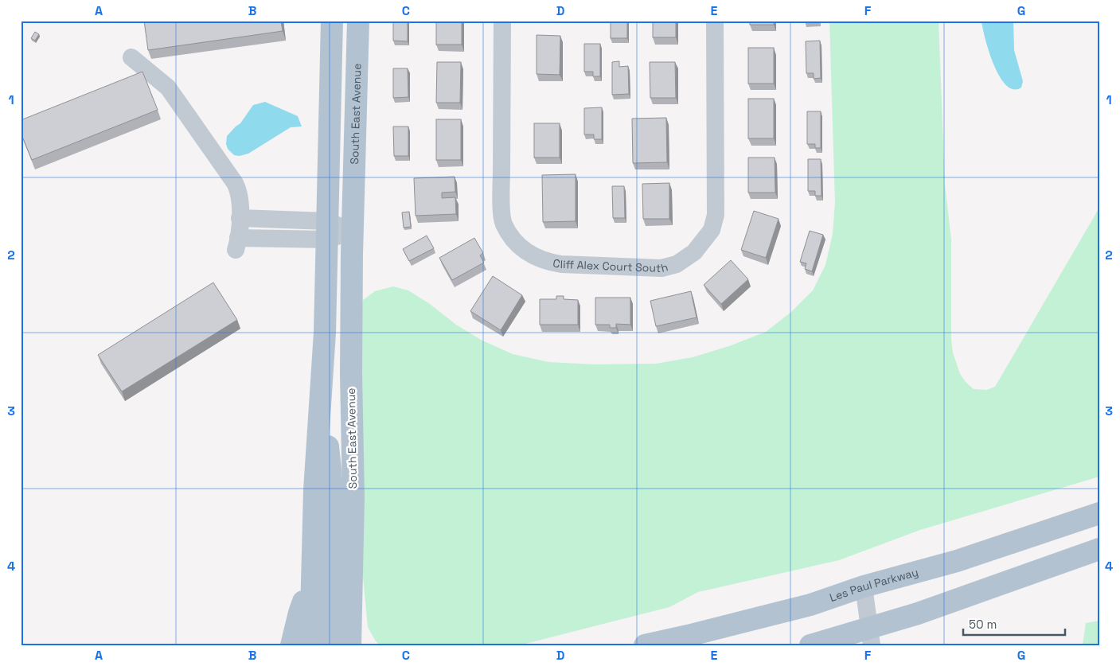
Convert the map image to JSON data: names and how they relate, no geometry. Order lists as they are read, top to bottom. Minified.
{"streets":{"main road":["South East Avenue","Les Paul Parkway"],"street":["Cliff Alex Court South"]},"scale_bar":"50 m","grid":{"columns":["A","B","C","D","E","F","G"],"rows":["1","2","3","4"]}}
